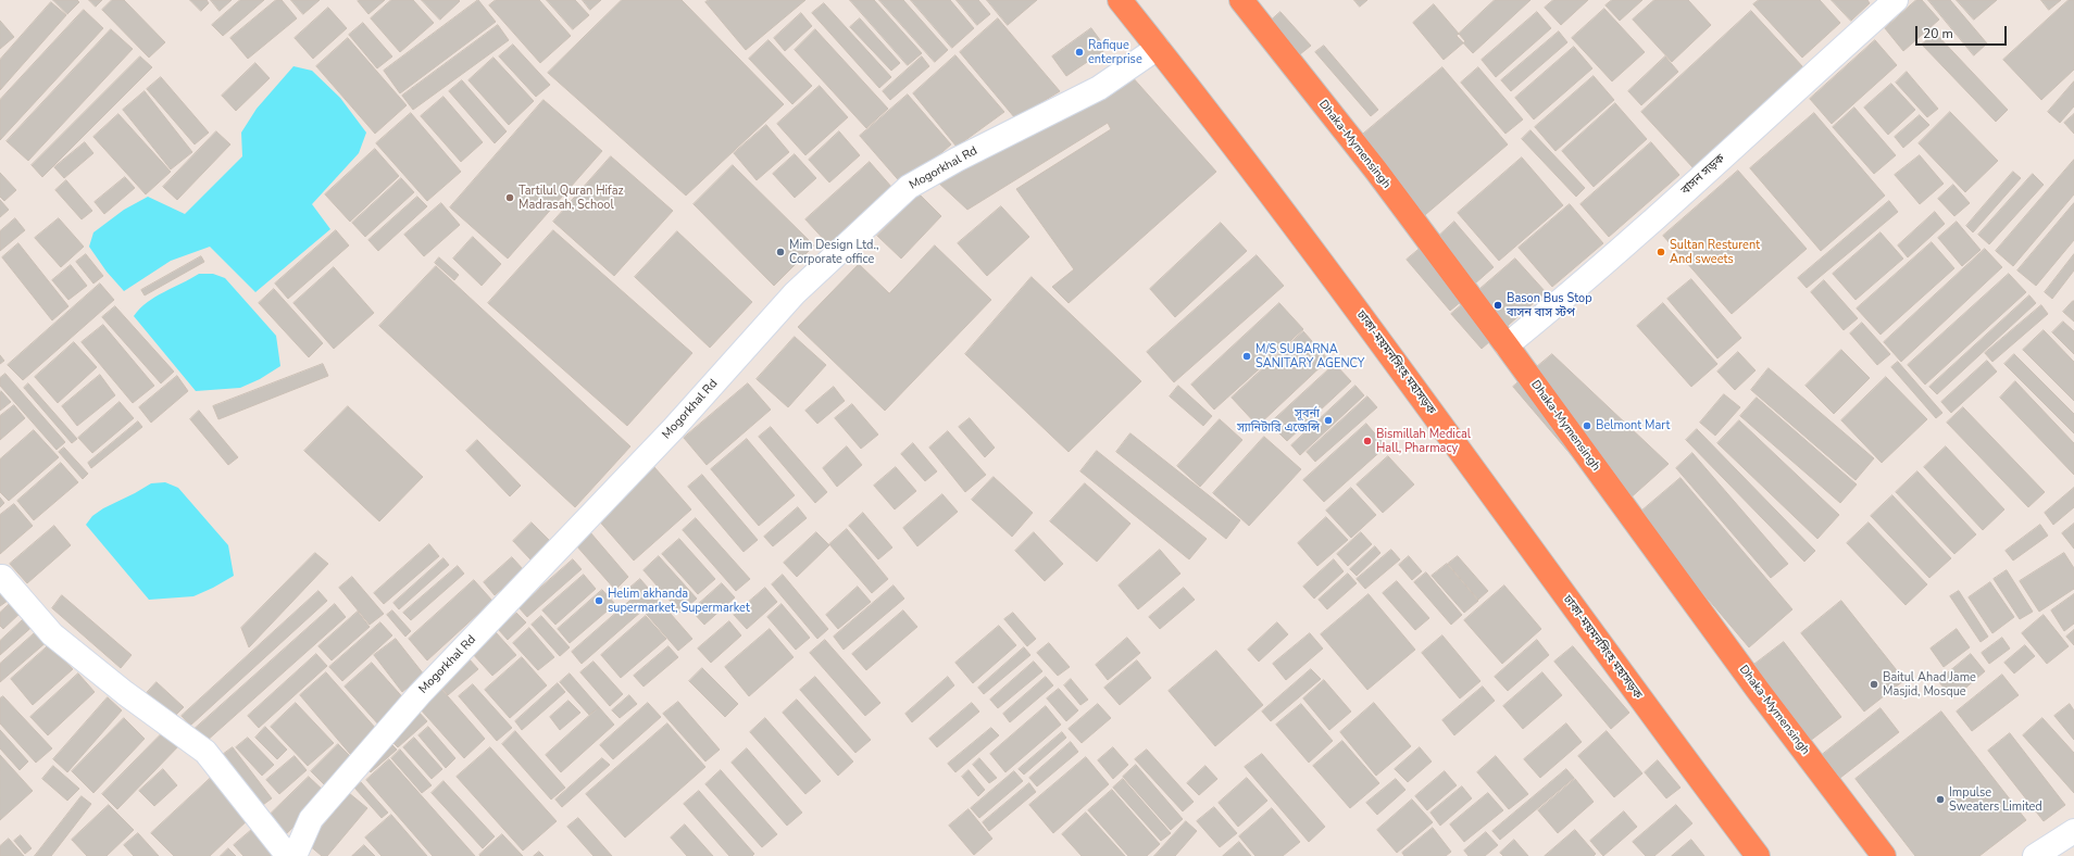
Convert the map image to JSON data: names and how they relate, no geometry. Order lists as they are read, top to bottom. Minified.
{"streets":{"highway":["Dhaka-Mymensingh","ঢাকা-ময়মনসিংহ মহাসড়ক"],"street":["Mogorkhal Rd","বাসন সড়ক"]},"crossings":[["Dhaka-Mymensingh","বাসন সড়ক"],["Mogorkhal Rd","ঢাকা-ময়মনসিংহ মহাসড়ক"]],"places":["Rafique enterprise","Tartilul Quran Hifaz Madrasah, School","Mim Design Ltd., Corporate office","Sultan Resturent And sweets","Bason Bus Stop বাসন বাস স্টপ","M/S SUBARNA SANITARY AGENCY","সূবর্না স্যানিটারি এজেন্সি","Belmont Mart","Bismillah Medical Hall, Pharmacy","Helim akhanda supermarket, Supermarket","Baitul Ahad Jame Masjid, Mosque","Impulse Sweaters Limited"],"scale_bar":"20 m"}
